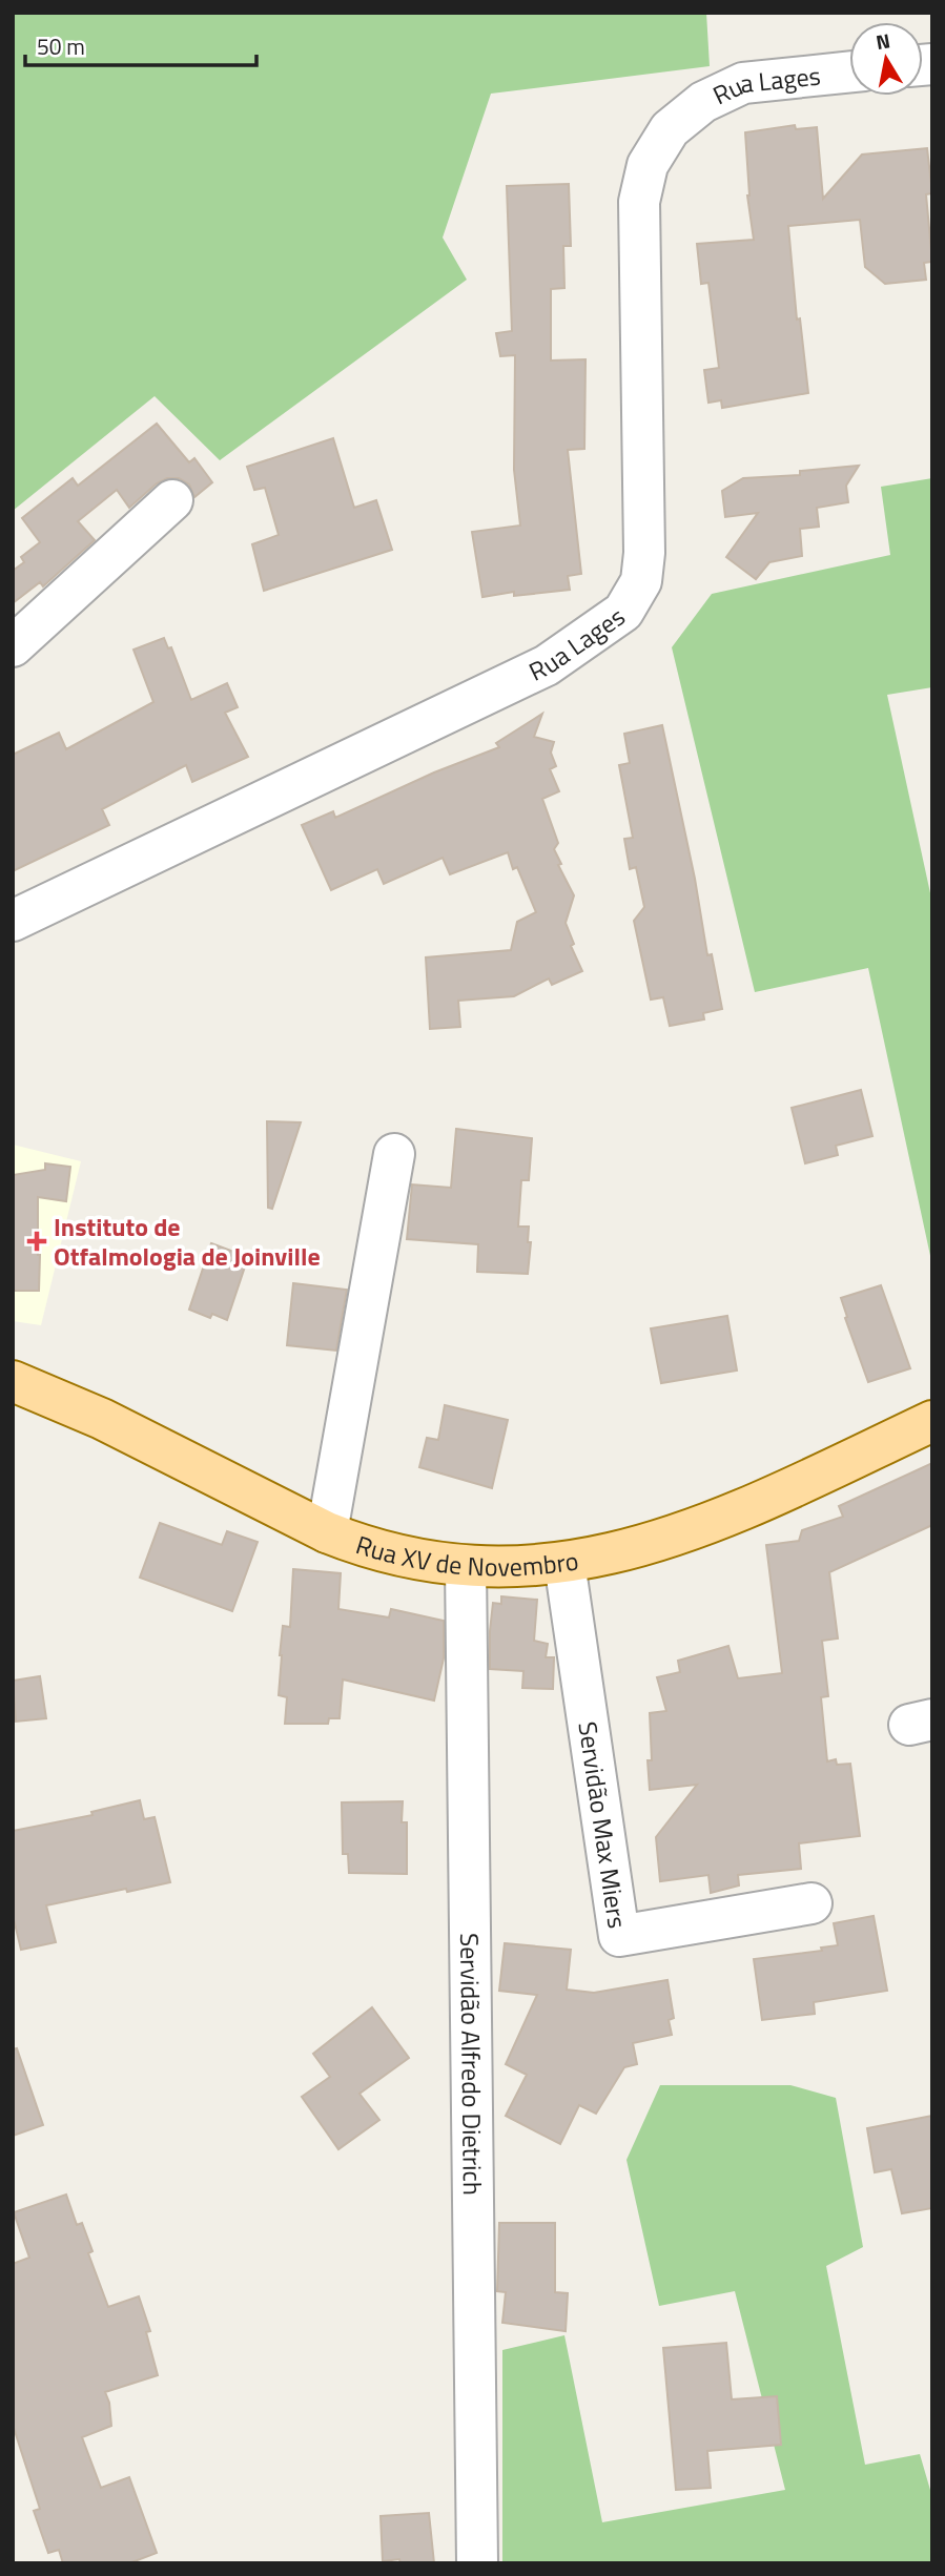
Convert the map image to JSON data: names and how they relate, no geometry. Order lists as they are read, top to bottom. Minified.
{"streets":{"main road":["Rua XV de Novembro"],"street":["Rua Lages","Servidão Max Miers","Servidão Alfredo Dietrich"]},"crossings":[["Rua XV de Novembro","Servidão Max Miers"],["Rua XV de Novembro","Servidão Alfredo Dietrich"]],"places":{"health":["Instituto de Otfalmologia de Joinville"]},"scale_bar":"50 m","north":"top"}
